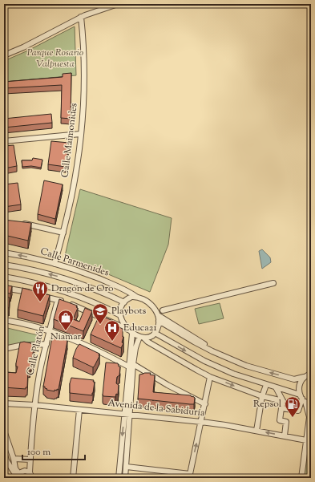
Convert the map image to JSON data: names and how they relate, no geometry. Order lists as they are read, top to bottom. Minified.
{"streets":{"street":["Calle Maimonides","Calle Parmenides","Calle Platón","Avenida de la Sabiduría"]},"crossings":[["Calle Maimonides","Calle Parmenides"],["Calle Platón","Avenida de la Sabiduría"]],"parks":["Parque Rosario Valpuesta"],"places":{"restaurant":["Dragón de Oro"],"school or university":["Playbots"],"shop":["Niamar"],"hospital":["Educa21"],"fuel station":["Repsol"]},"scale_bar":"100 m"}
